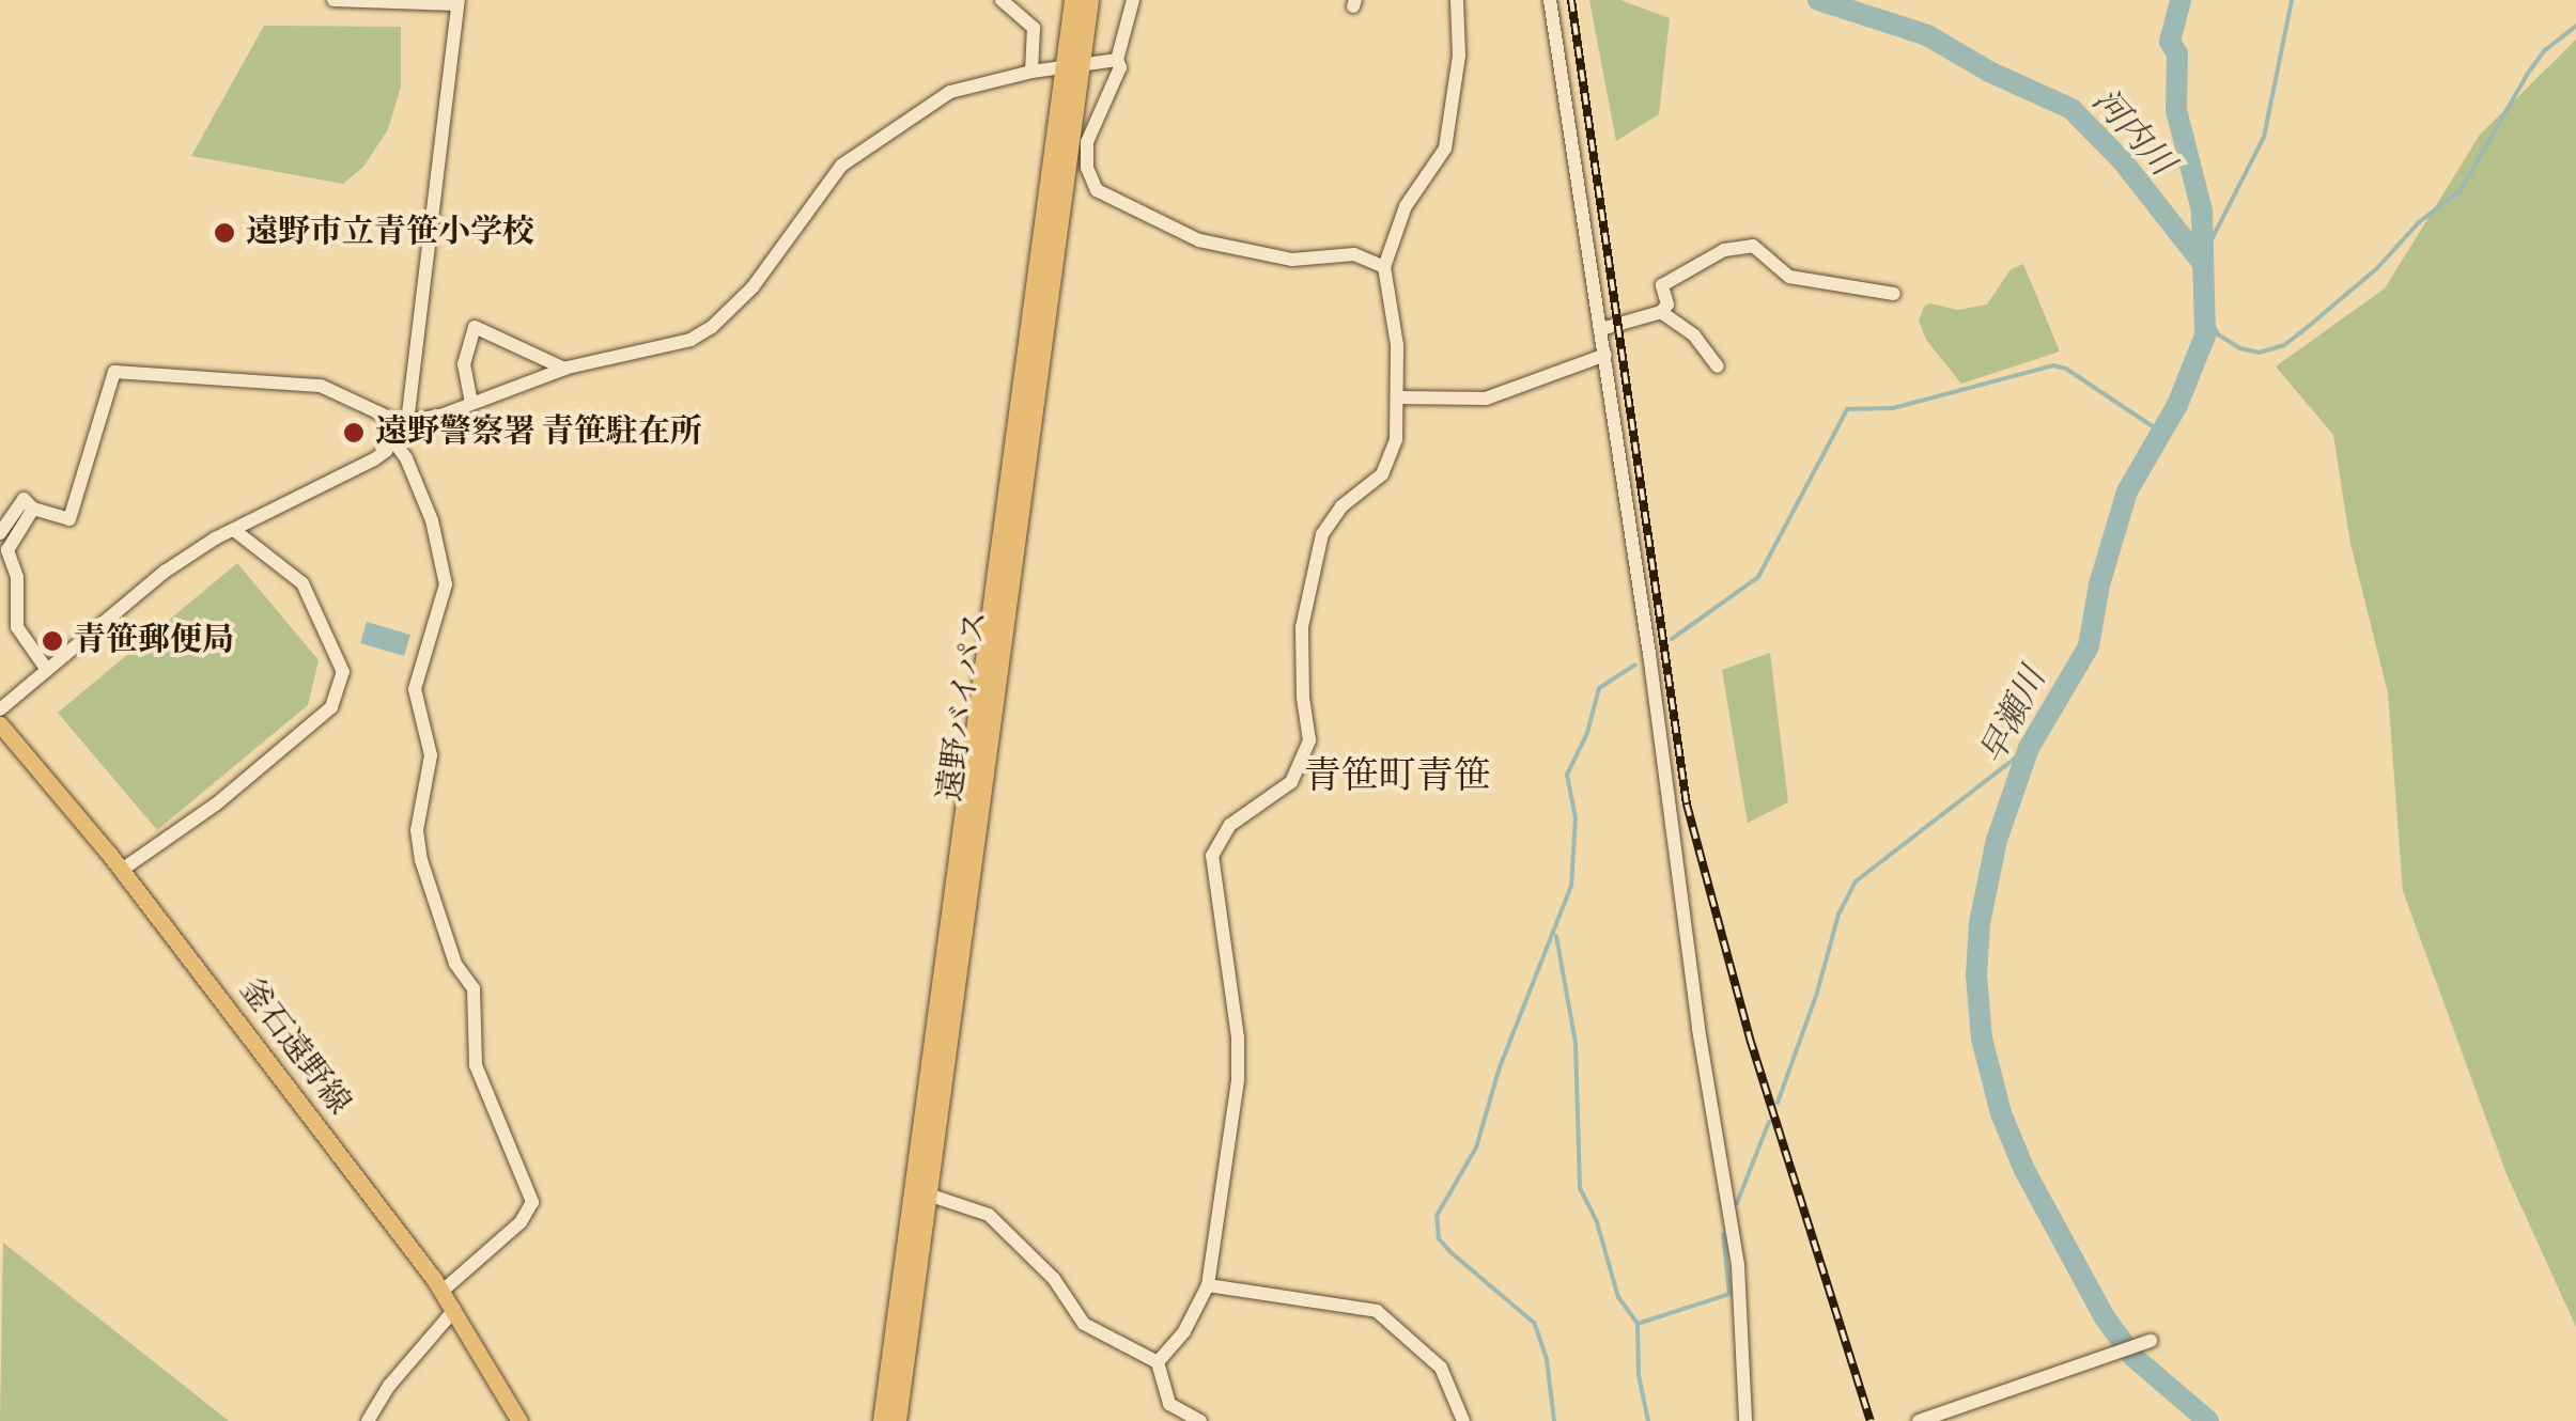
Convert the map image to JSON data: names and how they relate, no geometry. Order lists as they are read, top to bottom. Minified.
{"streets":{"highway":["遠野バイパス"],"main road":["釜石遠野線"]},"districts":["青笹町青笹"],"water":["河内川","早瀬川"],"places":["遠野市立青笹小学校","遠野警察署 青笹駐在所","青笹郵便局"]}
